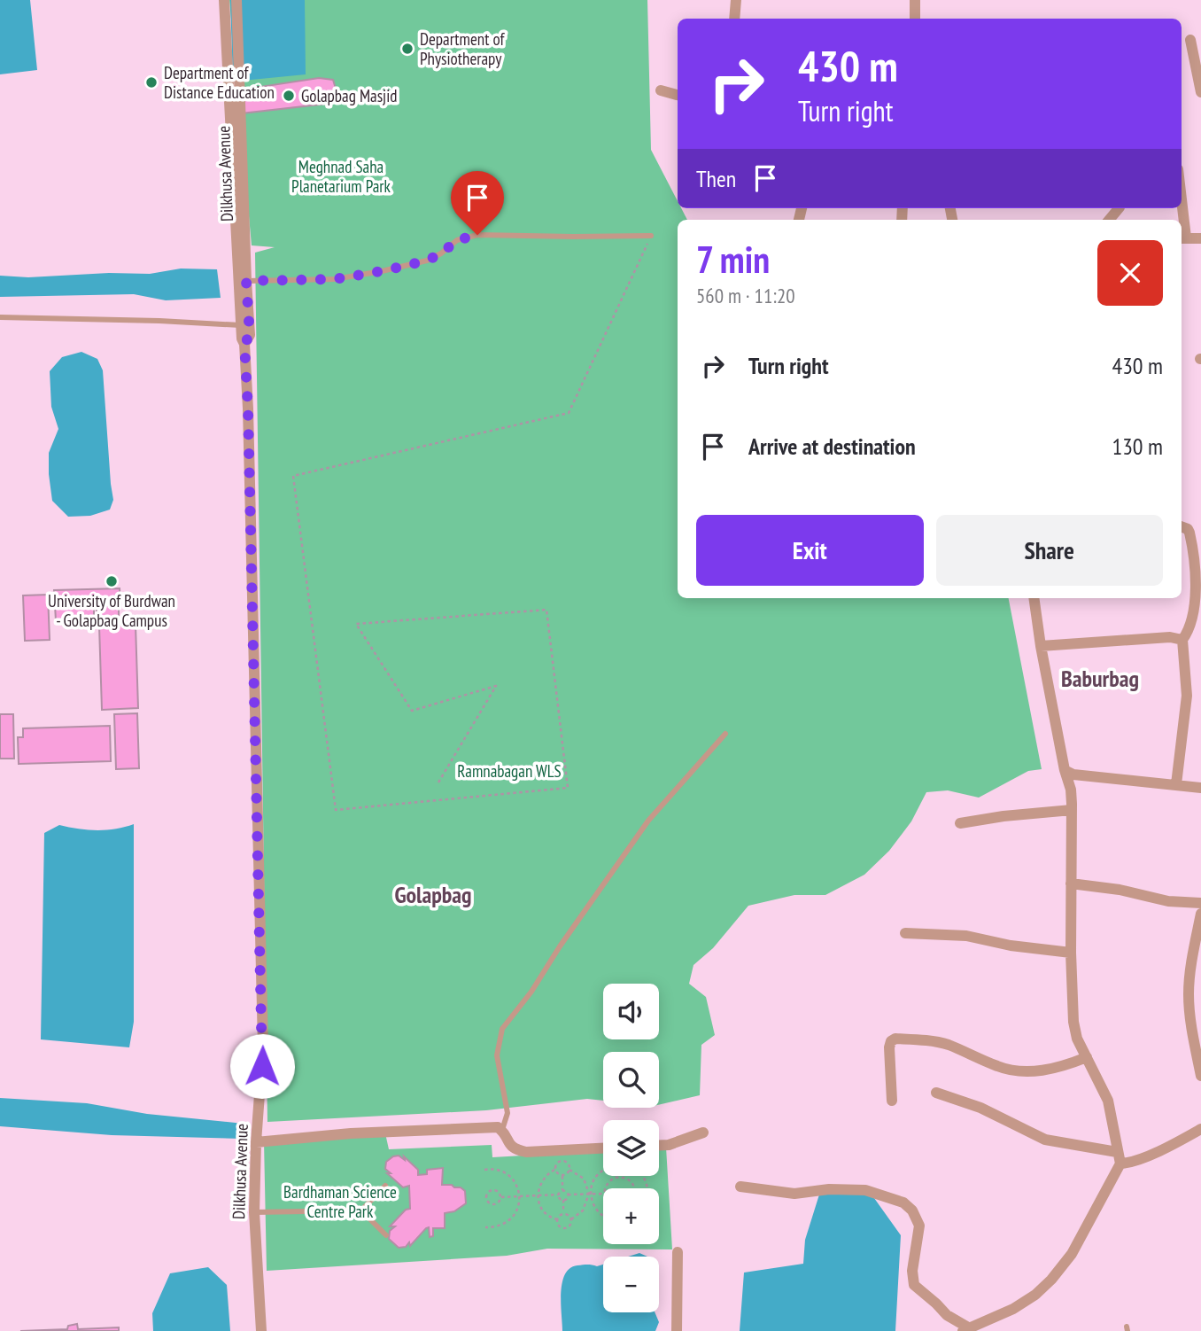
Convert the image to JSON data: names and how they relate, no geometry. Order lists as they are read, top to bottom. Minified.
{"streets":{"street":["Dilkhusa Avenue"]},"districts":["Baburbag","Golapbag"],"parks":["Meghnad Saha Planetarium Park","Ramnabagan WLS","Bardhaman Science Centre Park"],"places":["Department of Physiotherapy","Department of Distance Education","Golapbag Masjid","University of Burdwan - Golapbag Campus"],"page":{"turn":["430 m","Turn right"],"then":"Then","heading":["7 min","560 m · 11:20"],"list":[{"name":"Turn right","value":"430 m"},{"name":"Arrive at destination","value":"130 m"}],"buttons":["Exit","Share"],"map_buttons":["+","−"]}}
